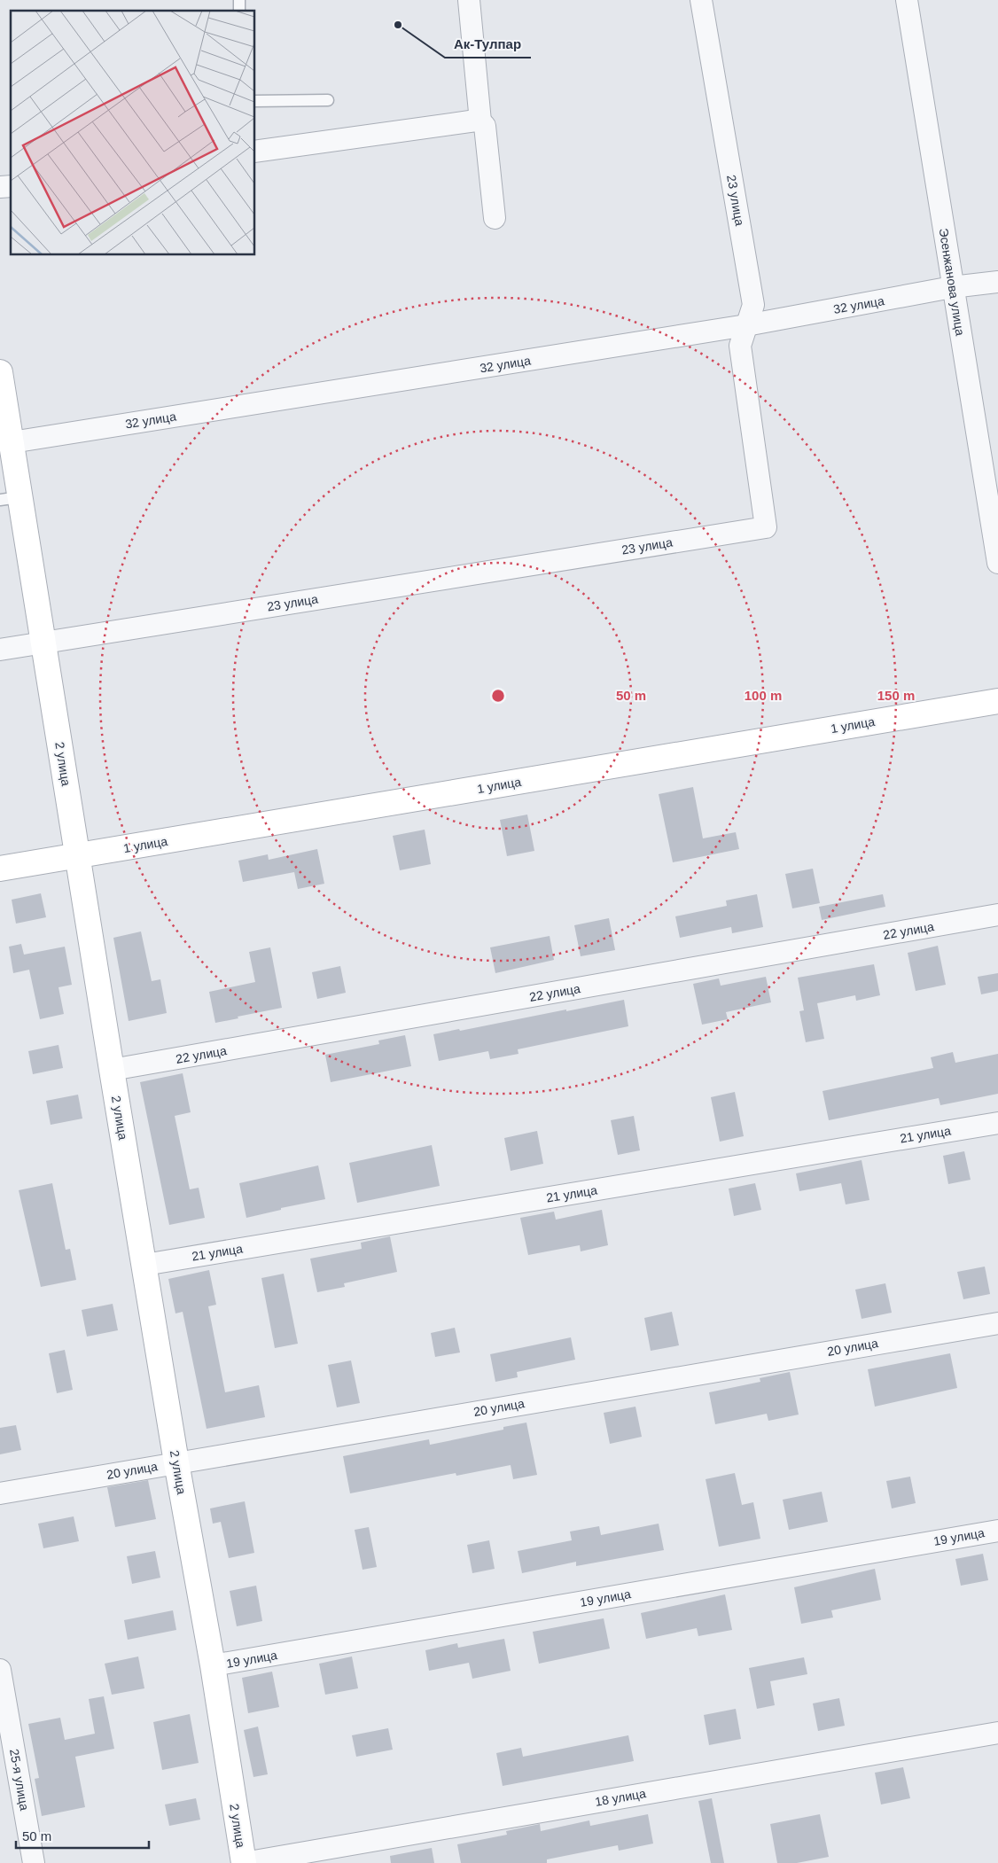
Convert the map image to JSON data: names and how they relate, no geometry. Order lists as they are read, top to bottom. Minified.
{"streets":{"street":["23 улица","Эсенжанова улица","32 улица","1 улица","2 улица","22 улица","21 улица","20 улица","19 улица","25-я улица","18 улица"]},"crossings":[["23 улица","32 улица"],["23 улица","2 улица"],["Эсенжанова улица","32 улица"],["32 улица","2 улица"],["1 улица","2 улица"],["2 улица","22 улица"],["2 улица","21 улица"],["2 улица","20 улица"],["2 улица","19 улица"],["2 улица","18 улица"]],"places":["Ак-Тулпар"],"scale_bar":"50 m","rings":["50 m","100 m","150 m"]}
